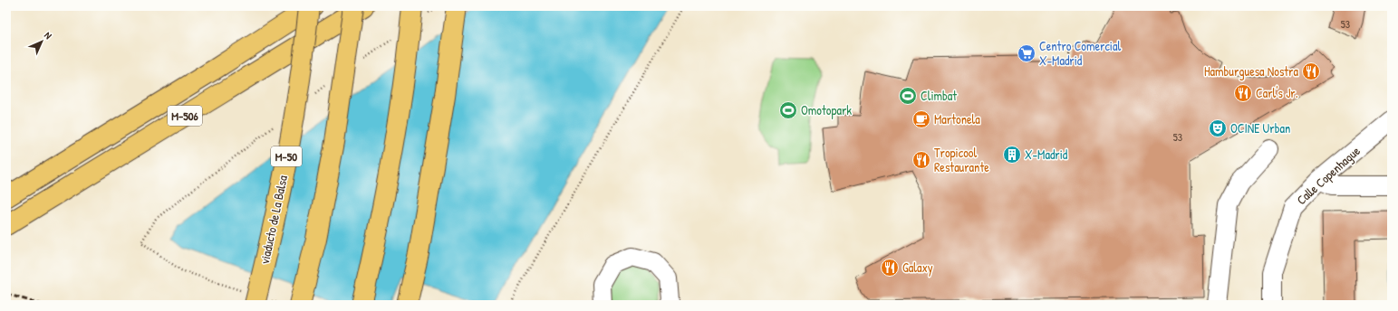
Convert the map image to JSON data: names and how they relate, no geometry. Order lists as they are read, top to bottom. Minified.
{"streets":{"highway":["M-506","M-50","viaducto de La Balsa"],"street":["Calle Copenhague"]},"places":{"supermarket":["Centro Comercial X-Madrid"],"restaurant":["Hamburguesa Nostra","Carl's Jr.","Tropicool Restaurante","Galaxy"],"sports":["Climbat","Omotopark"],"cafe":["Martonela"],"theatre":["OCINE Urban"],"building":["X-Madrid"]},"house_numbers":["53","53"],"north":"top right"}
